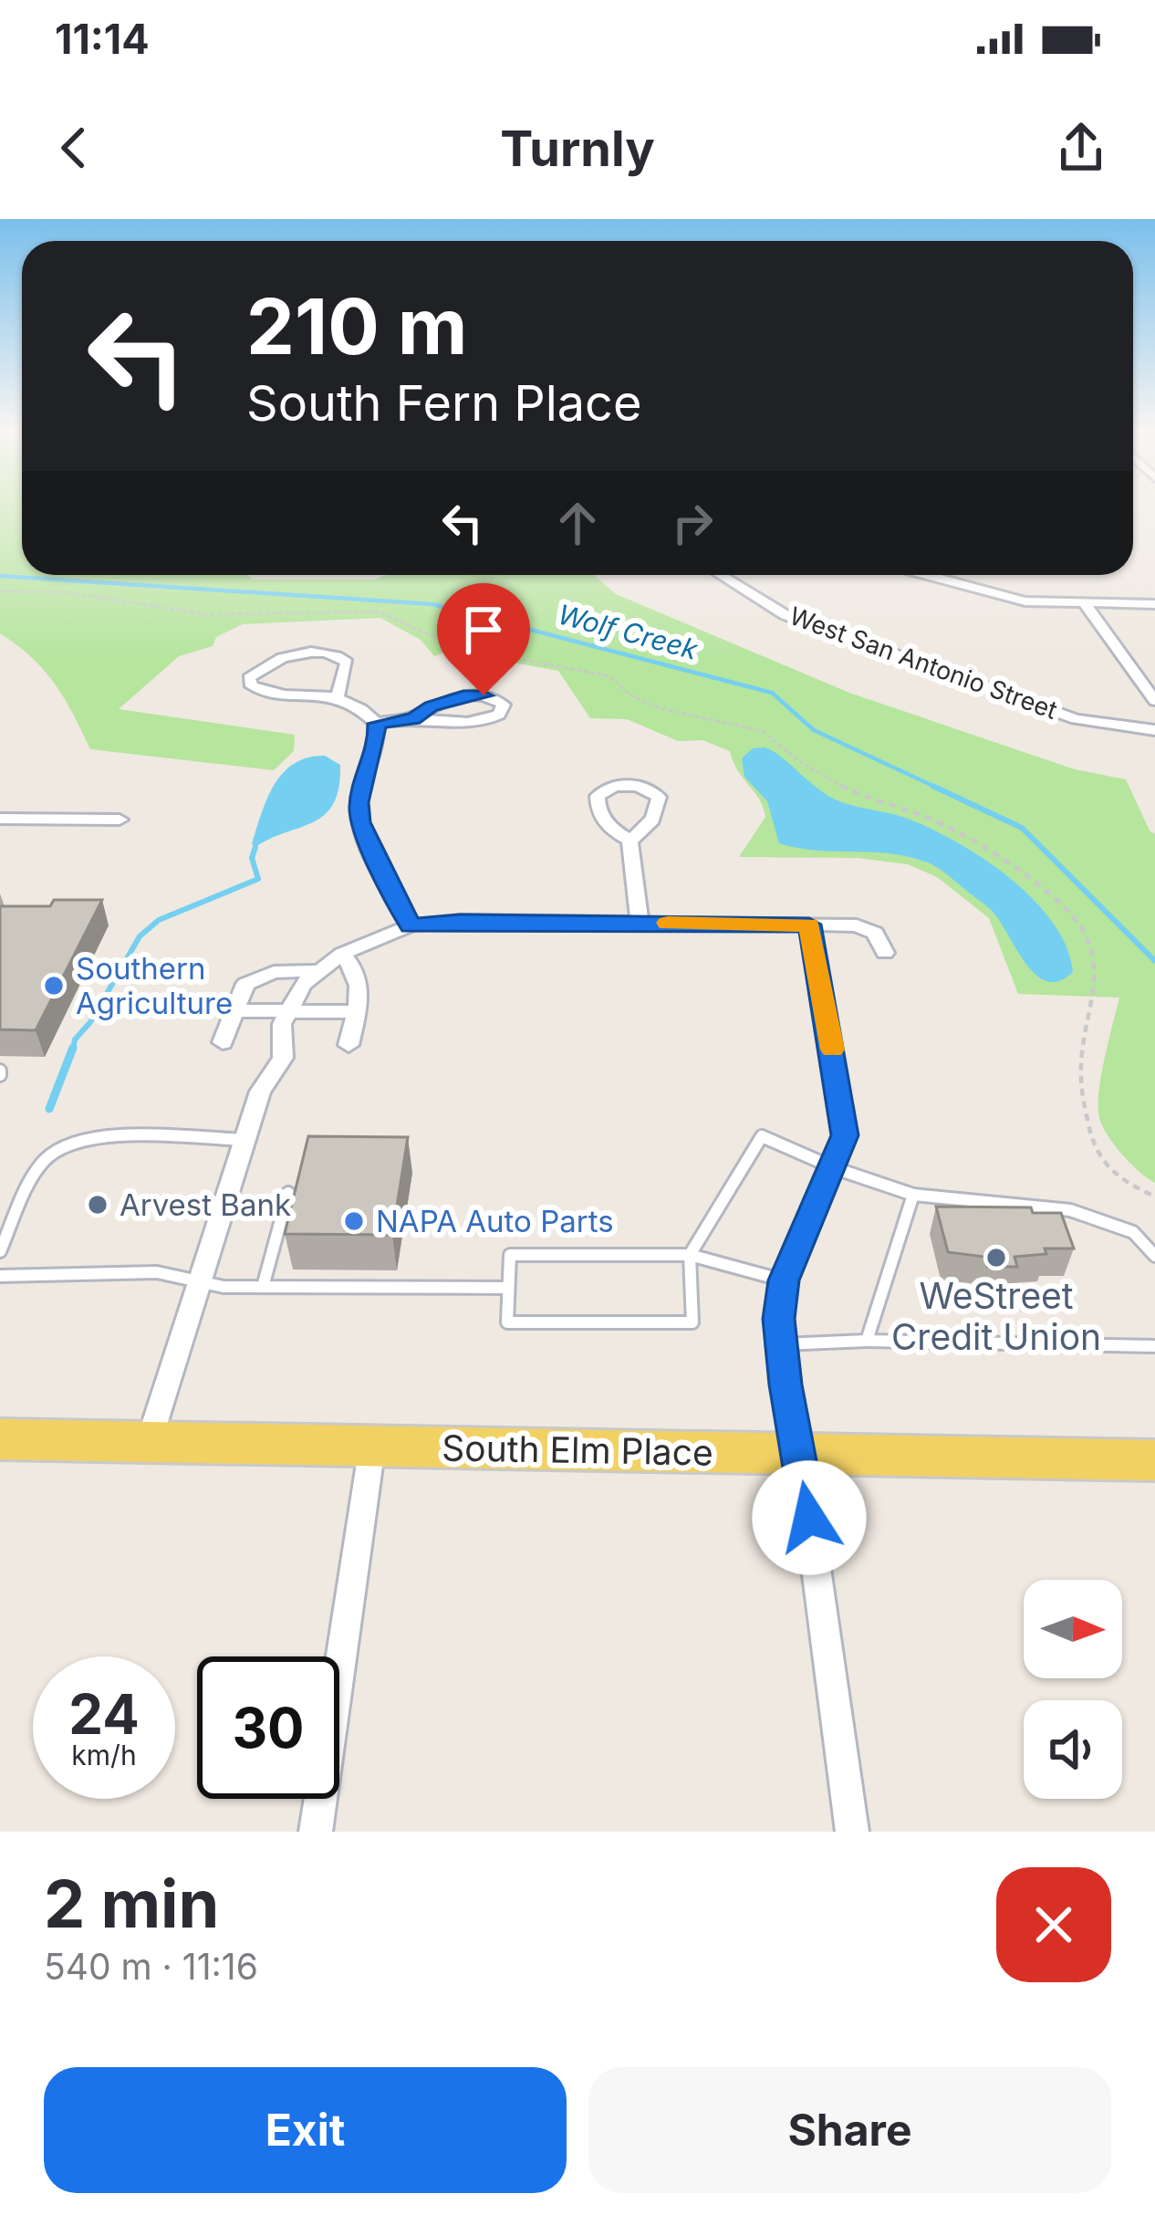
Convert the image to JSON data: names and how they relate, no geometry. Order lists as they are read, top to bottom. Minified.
{"streets":{"main road":["South Elm Place"],"street":["West San Antonio Street"]},"water":["Wolf Creek"],"places":["Southern Agriculture","Arvest Bank","NAPA Auto Parts","WeStreet Credit Union"],"north":"right","page":{"status":"11:14","header":"Turnly","turn":["210 m","South Fern Place"],"speed":"24 km/h","limit":"30","heading":["2 min","540 m · 11:16"],"buttons":["Exit","Share"]}}
